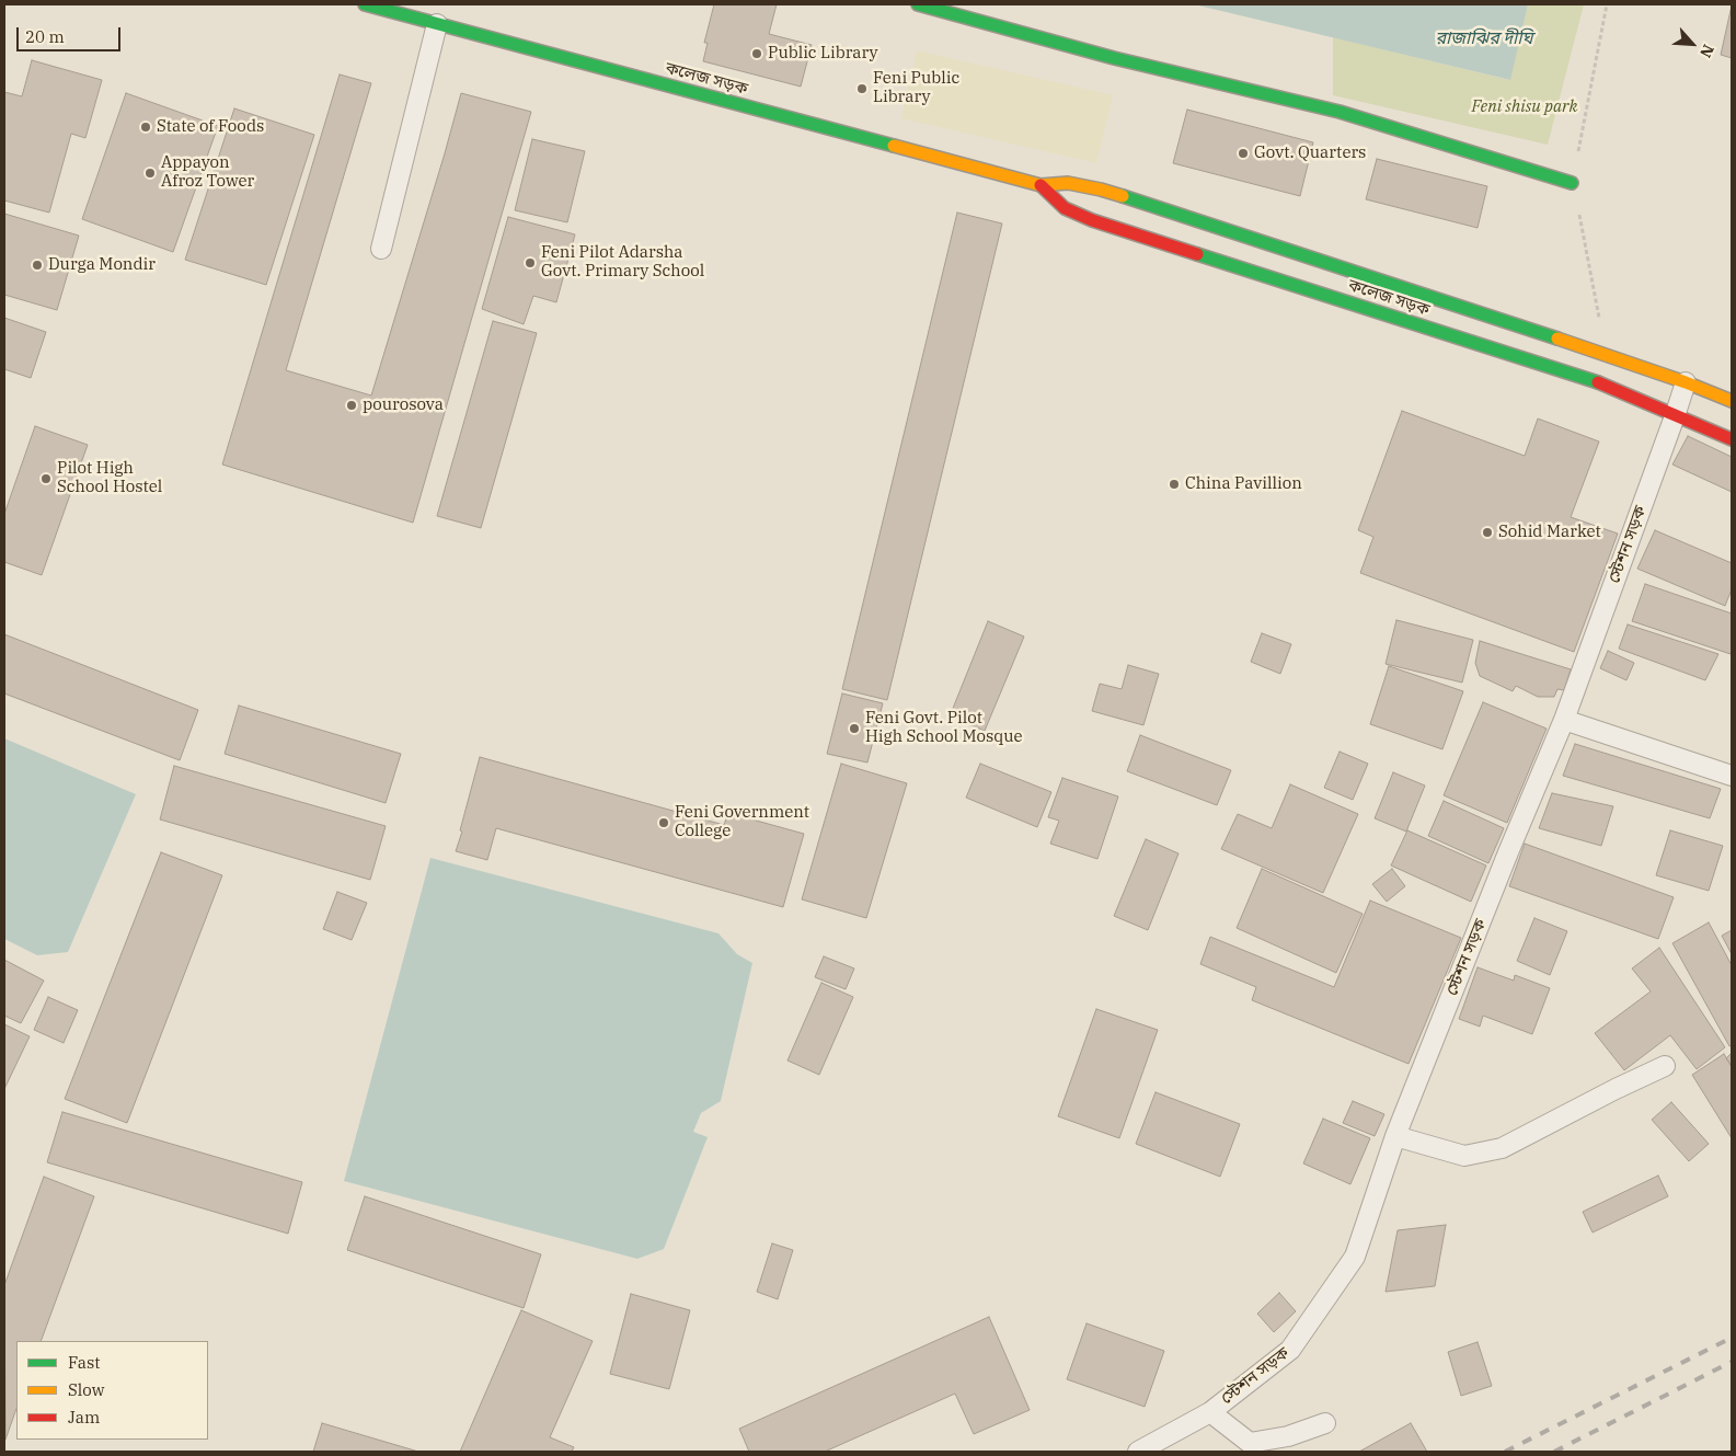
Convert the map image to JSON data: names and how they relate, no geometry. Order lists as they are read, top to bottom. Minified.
{"streets":{"main road":["কলেজ সড়ক"],"lane":["স্টেশন সড়ক"]},"crossings":[["কলেজ সড়ক","স্টেশন সড়ক"]],"water":["রাজাঝির দীঘি"],"parks":["Feni shisu park"],"places":["Public Library","Feni Public Library","State of Foods","Govt. Quarters","Appayon Afroz Tower","Feni Pilot Adarsha Govt. Primary School","Durga Mondir","pourosova","Pilot High School Hostel","China Pavillion","Sohid Market","Feni Govt. Pilot High School Mosque","Feni Government College"],"legend":["Fast","Slow","Jam"],"scale_bar":"20 m","north":"bottom right"}
